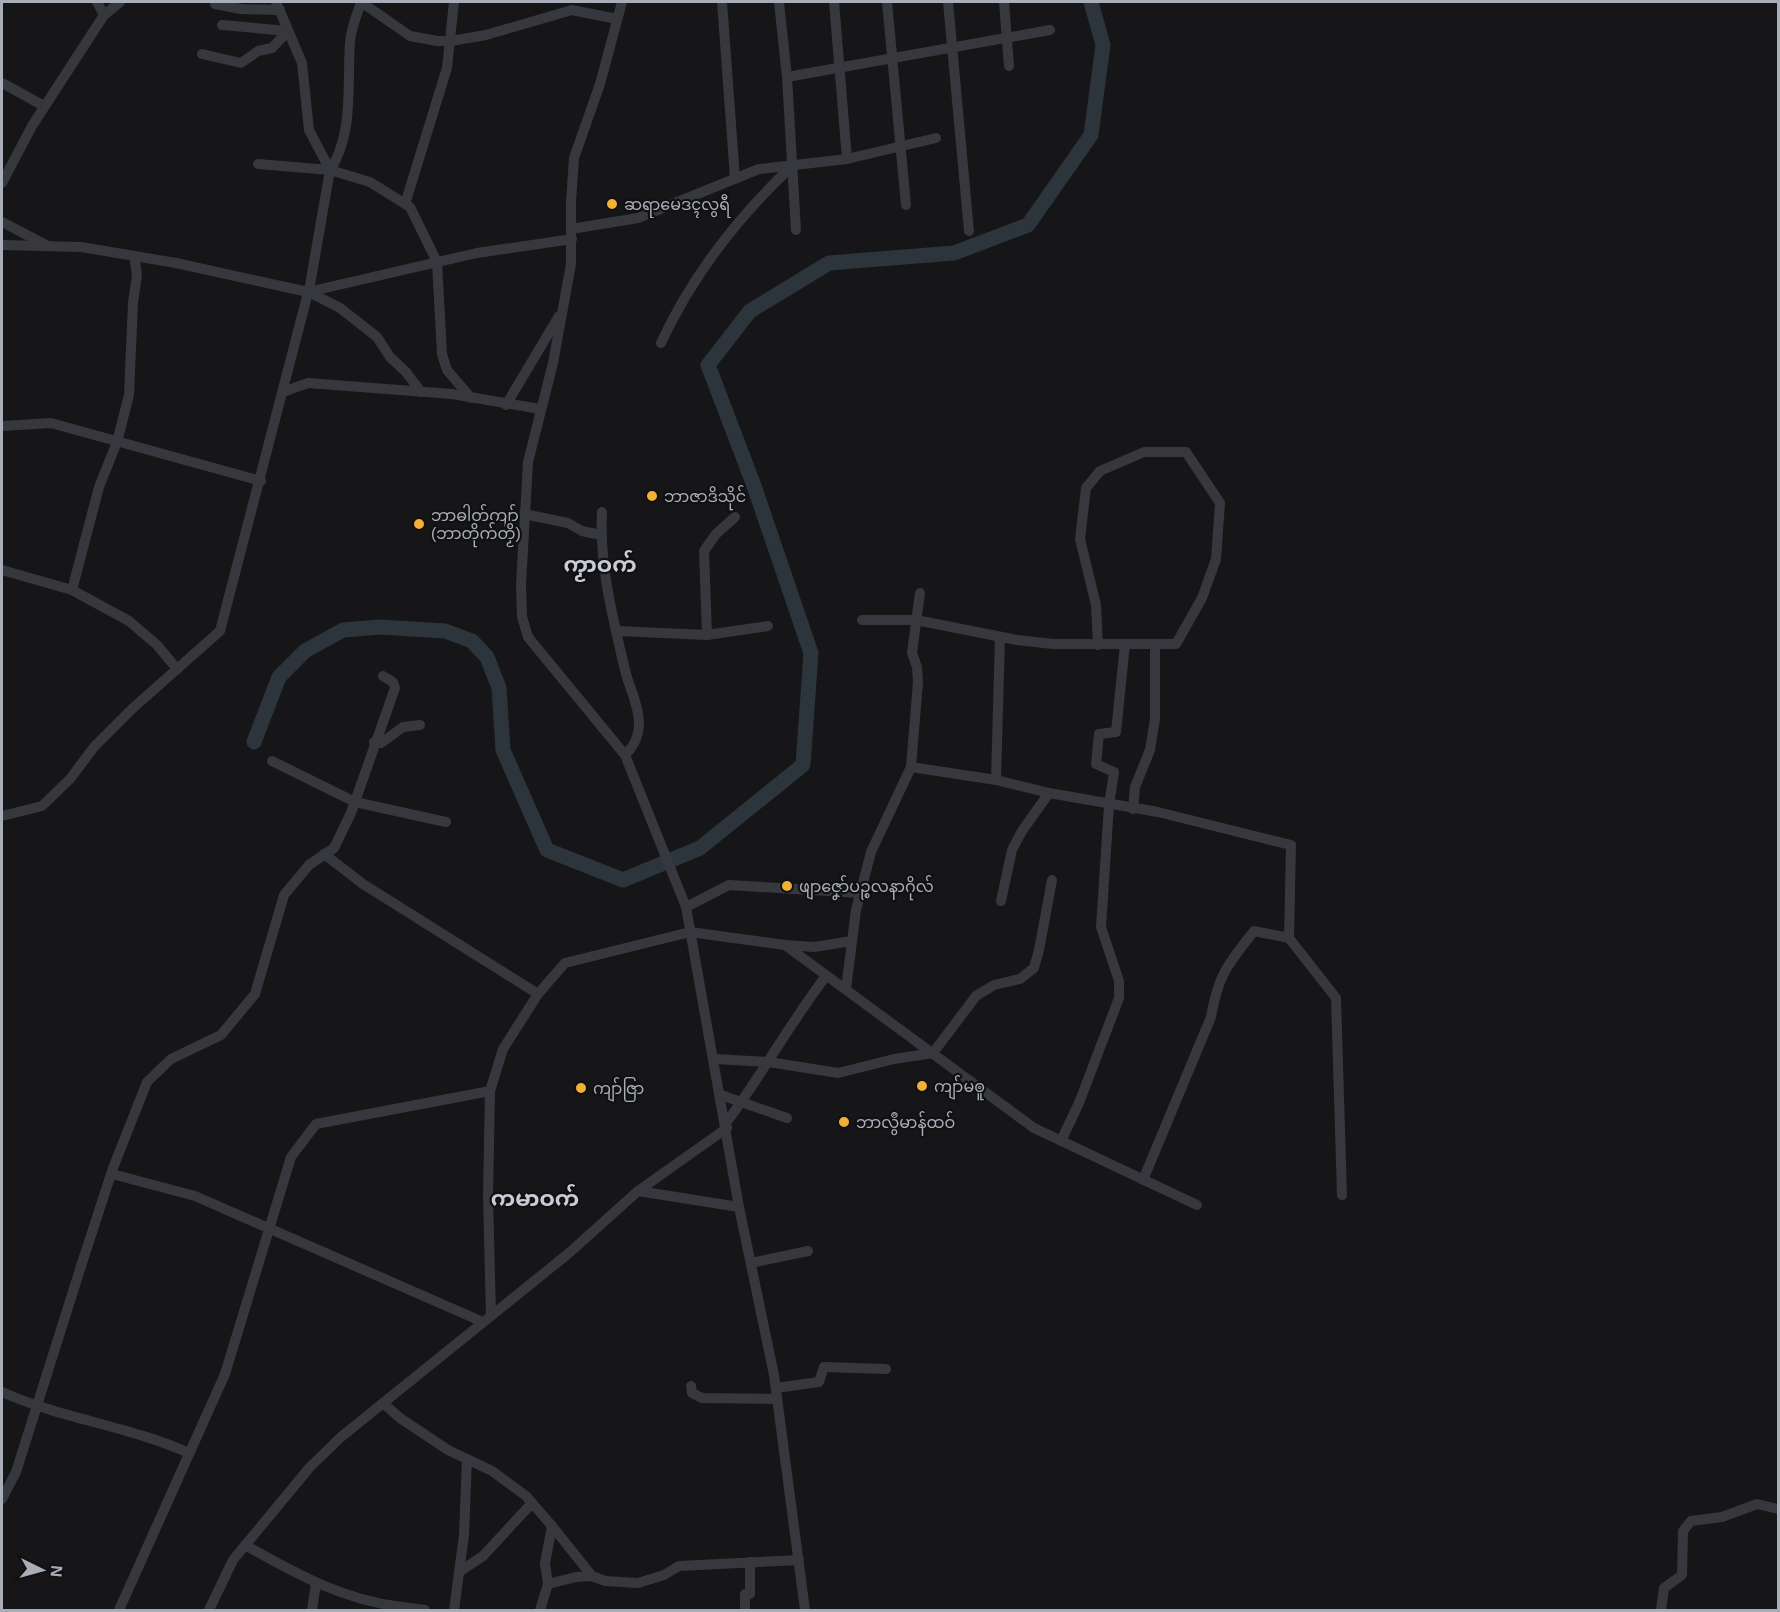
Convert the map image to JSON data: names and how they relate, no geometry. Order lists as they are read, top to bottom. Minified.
{"districts":["ကၟာဝက်","ကမာဝက်"],"places":["ဆရာမေဒၚလွရီ","ဘာဇာဒိသိုင်","ဘာဓါတ်ကျာ် (ဘာတိုက်တၟိ)","ဖျာဇၞော်ပဉ္စလနာဂိုလ်","ကျာ်မၜူ","ကျာ်ဇြာ","ဘာလွဳမာန်ထဝ်"],"north":"right"}
